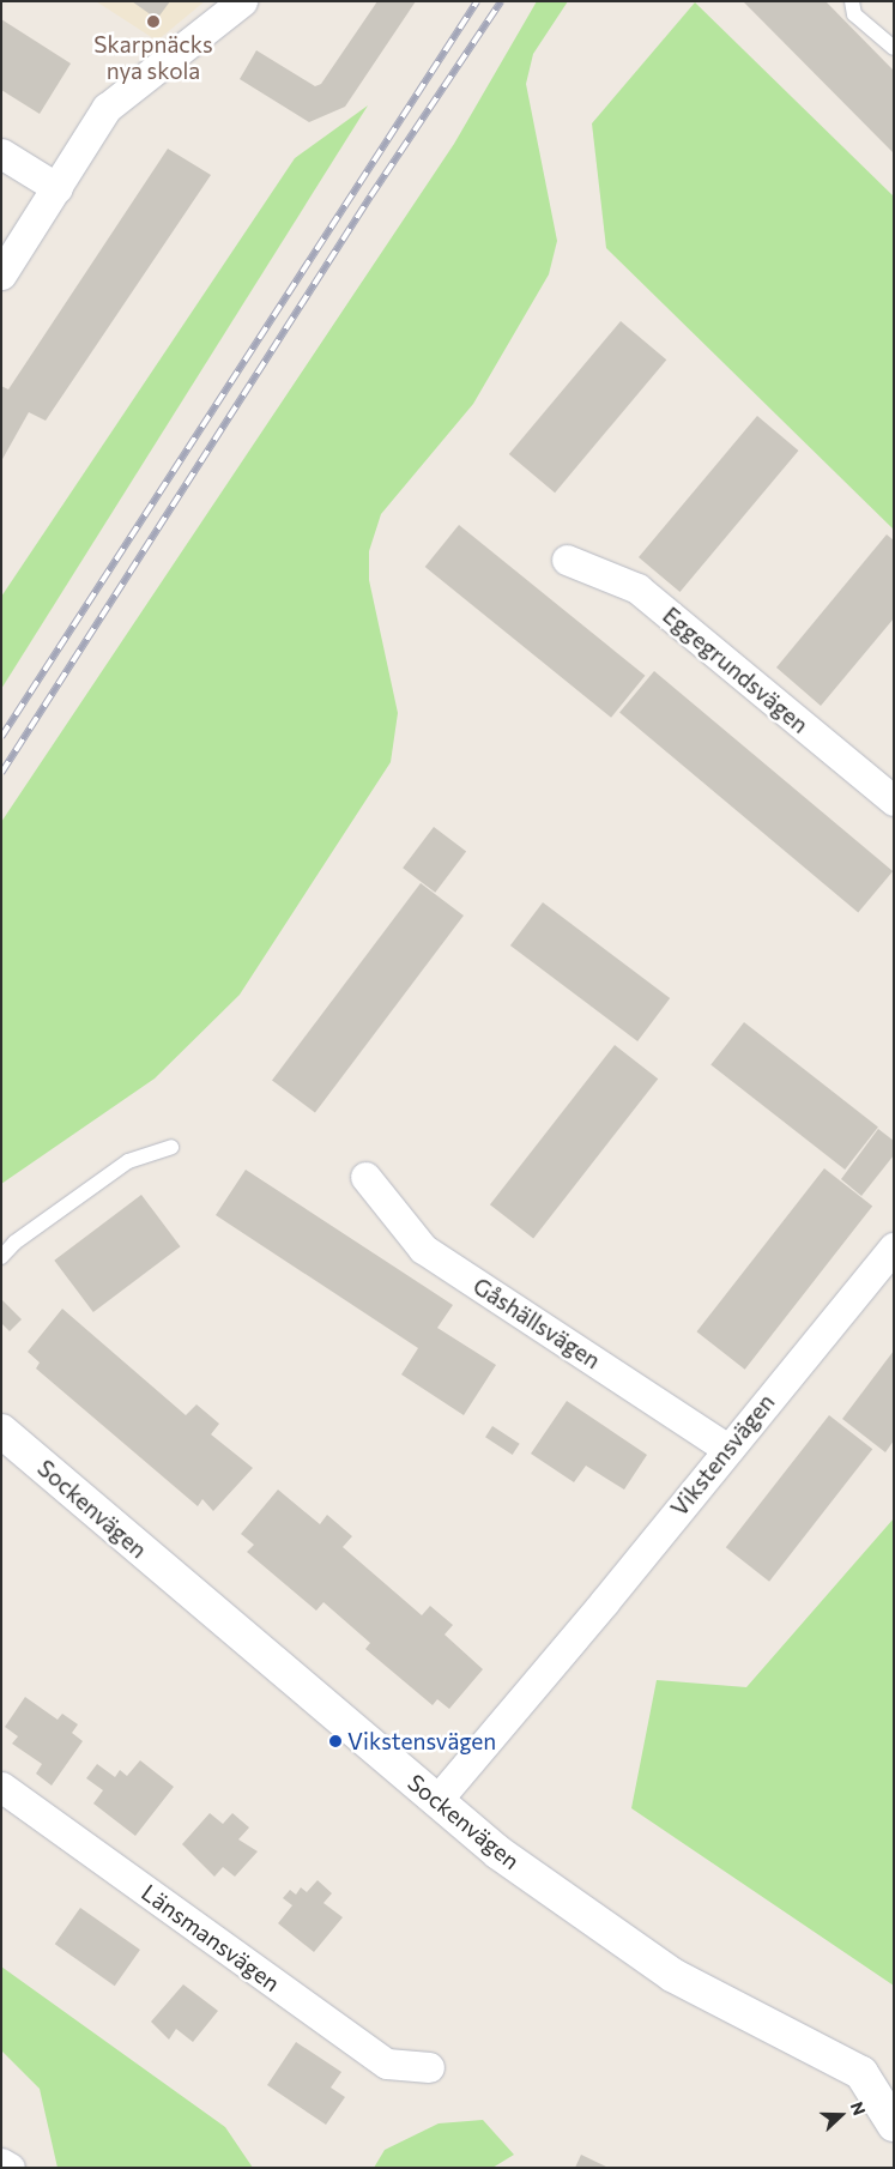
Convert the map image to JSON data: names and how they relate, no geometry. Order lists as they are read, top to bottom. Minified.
{"streets":{"street":["Eggegrundsvägen","Gåshällsvägen","Vikstensvägen","Sockenvägen","Länsmansvägen"]},"crossings":[["Gåshällsvägen","Vikstensvägen"],["Vikstensvägen","Sockenvägen"]],"places":["Skarpnäcks nya skola","Vikstensvägen"],"north":"right"}
